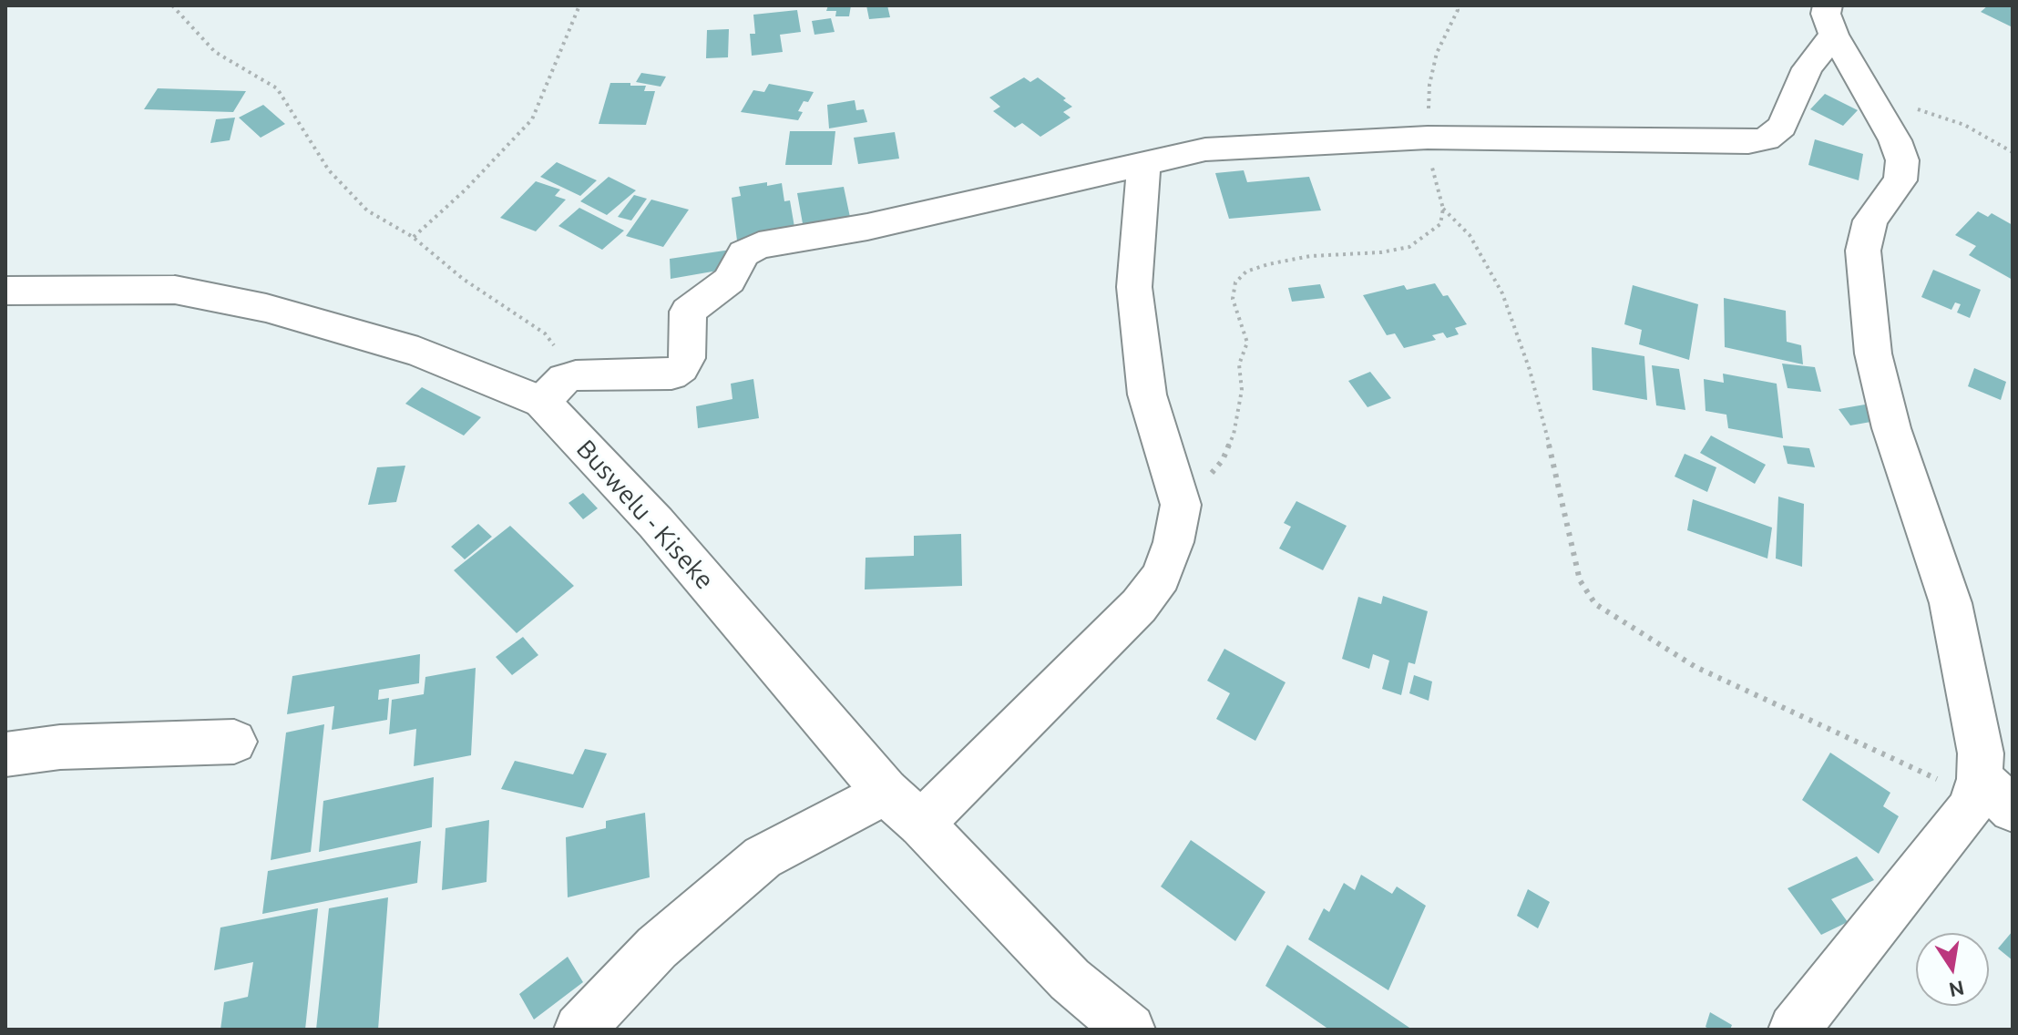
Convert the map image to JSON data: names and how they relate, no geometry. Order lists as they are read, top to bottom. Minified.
{"streets":{"street":["Buswelu - Kiseke"]},"north":"bottom"}
